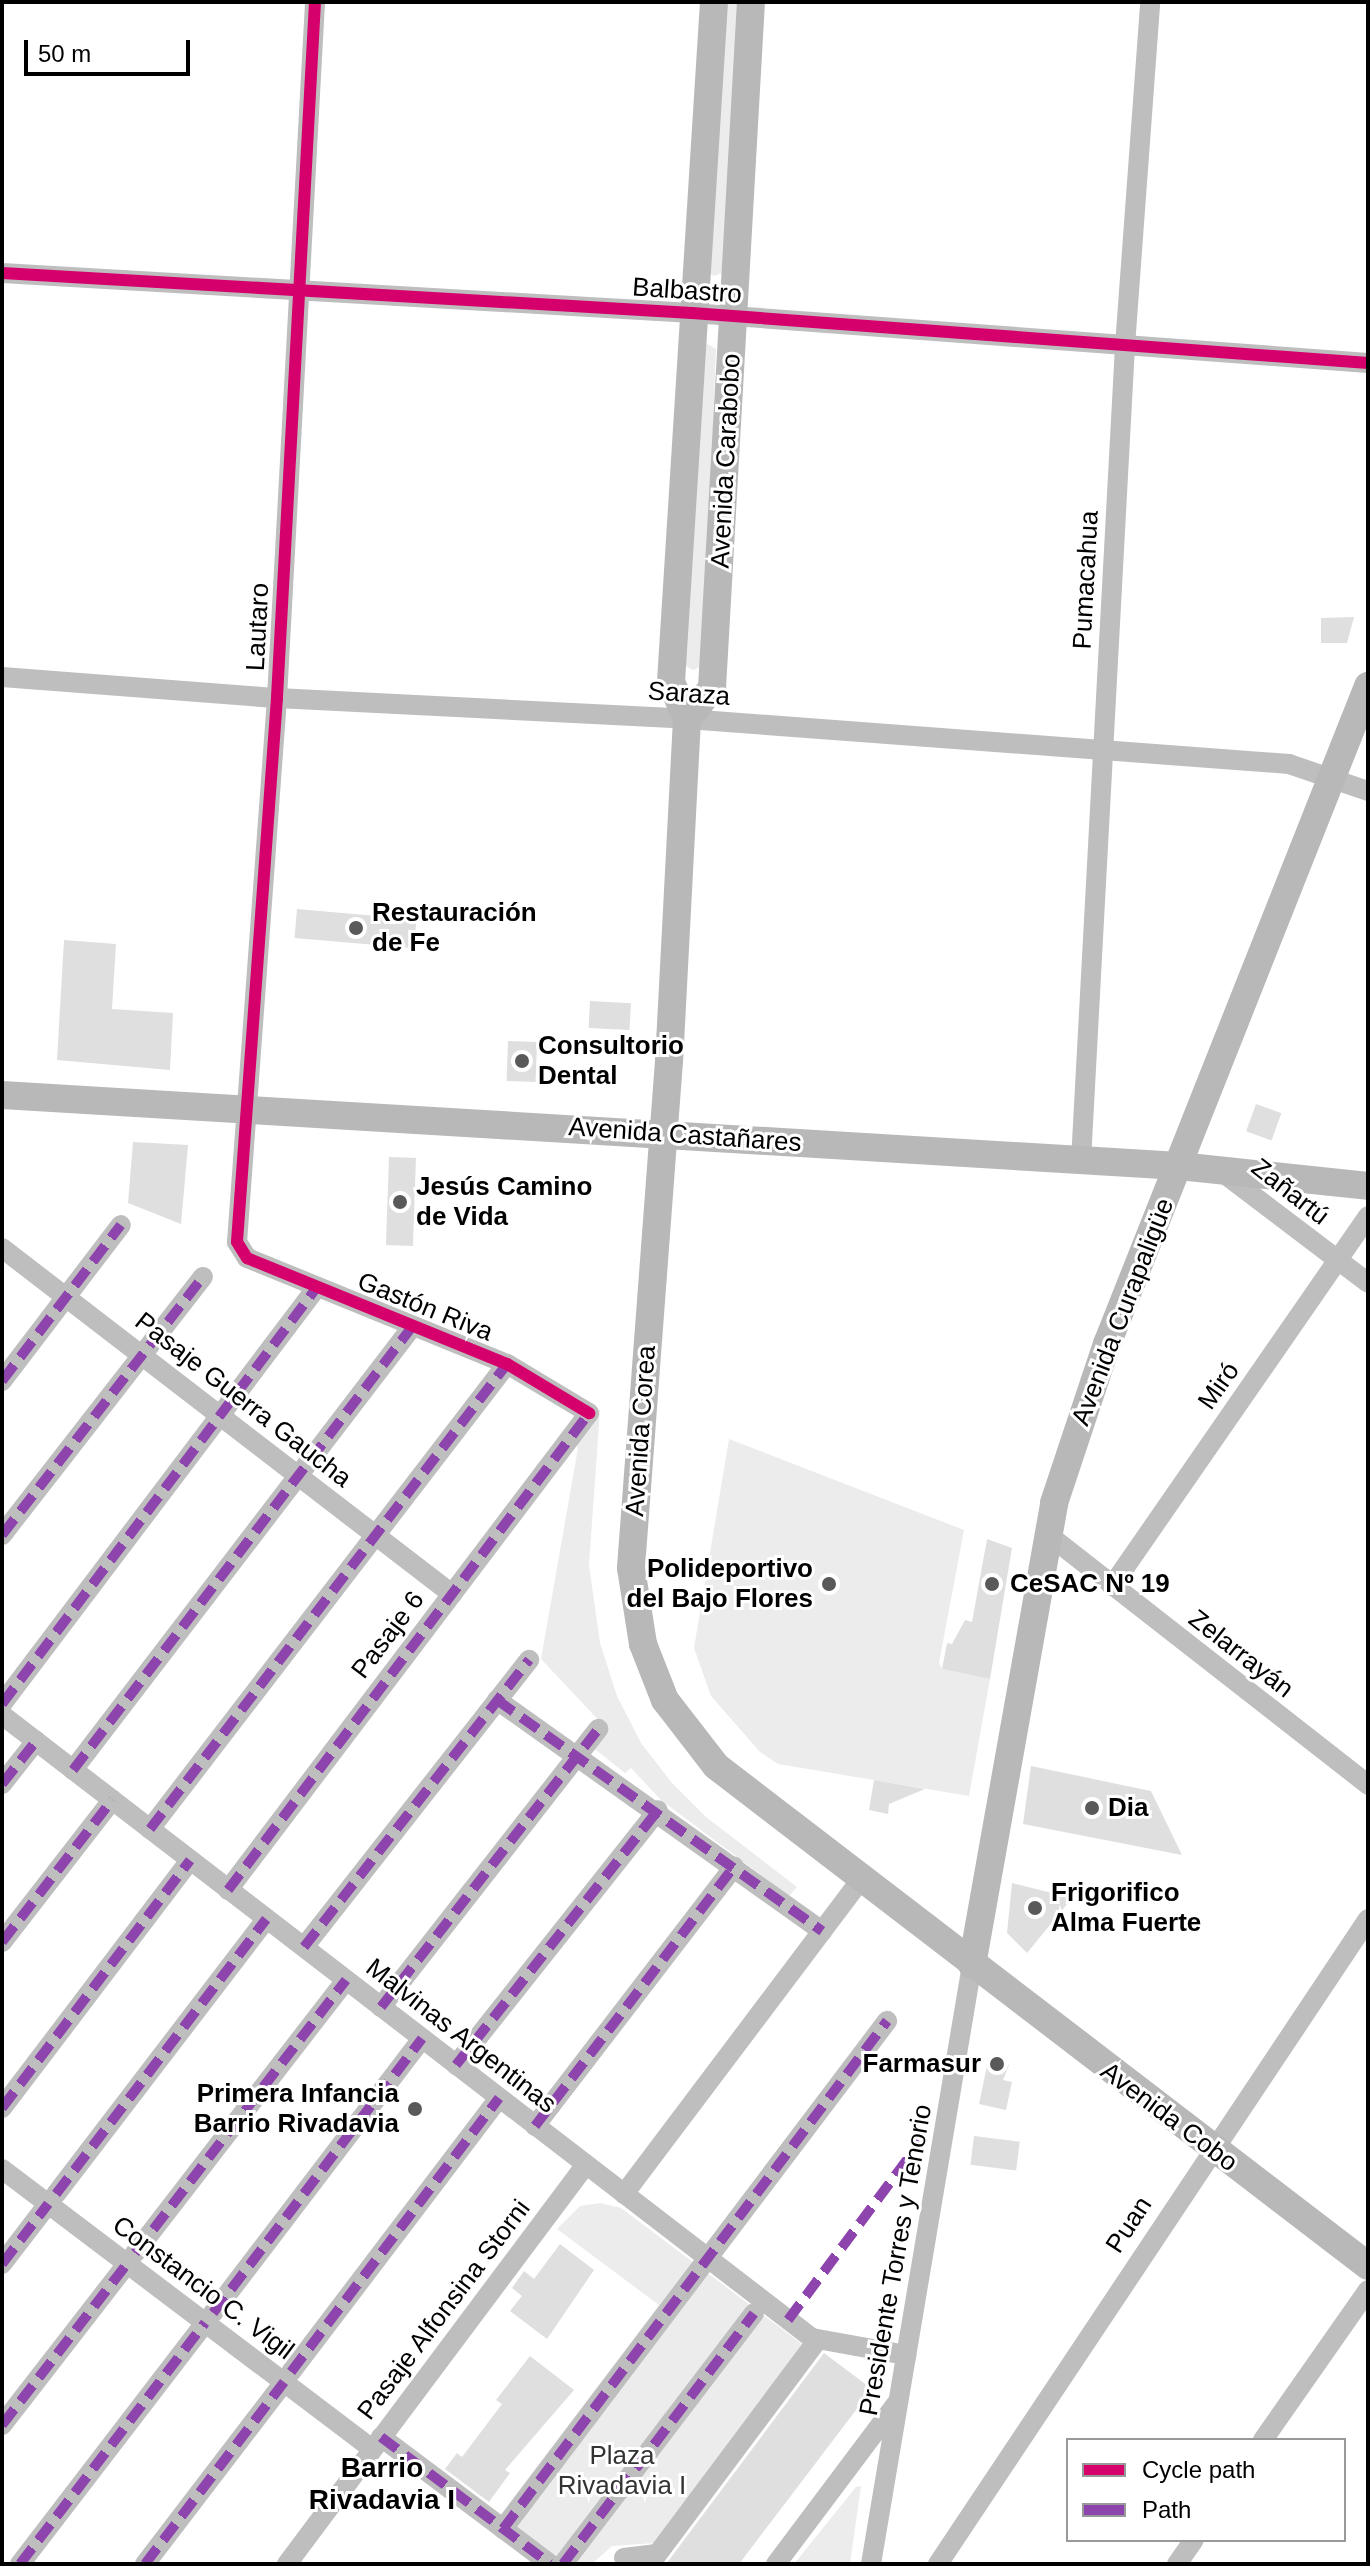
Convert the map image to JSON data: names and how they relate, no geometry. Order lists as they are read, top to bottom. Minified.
{"streets":{"main road":["Avenida Carabobo","Avenida Castañares","Avenida Curapaligüe","Avenida Corea","Avenida Cobo"],"street":["Balbastro","Pumacahua","Lautaro","Saraza","Zañartú","Gastón Riva","Miró","Pasaje Guerra Gaucha","Pasaje 6","Zelarrayán","Malvinas Argentinas","Puan","Presidente Torres y Tenorio","Constancio C. Vigil","Pasaje Alfonsina Storni"]},"crossings":[["Balbastro","Avenida Carabobo"],["Balbastro","Pumacahua"],["Balbastro","Lautaro"],["Avenida Carabobo","Saraza"],["Avenida Carabobo","Avenida Castañares"],["Avenida Carabobo","Avenida Corea"],["Pumacahua","Saraza"],["Pumacahua","Avenida Castañares"],["Lautaro","Saraza"],["Lautaro","Avenida Castañares"],["Lautaro","Gastón Riva"],["Saraza","Avenida Curapaligüe"],["Avenida Castañares","Zañartú"],["Avenida Castañares","Avenida Curapaligüe"],["Avenida Castañares","Avenida Corea"],["Zañartú","Miró"],["Gastón Riva","Pasaje 6"],["Avenida Curapaligüe","Avenida Corea"],["Avenida Curapaligüe","Zelarrayán"],["Avenida Curapaligüe","Avenida Cobo"],["Avenida Curapaligüe","Presidente Torres y Tenorio"],["Miró","Zelarrayán"],["Pasaje Guerra Gaucha","Pasaje 6"],["Avenida Corea","Avenida Cobo"],["Avenida Corea","Presidente Torres y Tenorio"],["Pasaje 6","Malvinas Argentinas"],["Malvinas Argentinas","Presidente Torres y Tenorio"],["Malvinas Argentinas","Pasaje Alfonsina Storni"],["Avenida Cobo","Puan"],["Avenida Cobo","Presidente Torres y Tenorio"],["Constancio C. Vigil","Pasaje Alfonsina Storni"]],"districts":["Barrio Rivadavia I"],"parks":["Plaza Rivadavia I"],"places":["Restauración de Fe","Consultorio Dental","Jesús Camino de Vida","Polideportivo del Bajo Flores","CeSAC Nº 19","Dia","Frigorifico Alma Fuerte","Farmasur","Primera Infancia Barrio Rivadavia"],"legend":["Cycle path","Path"],"scale_bar":"50 m"}
